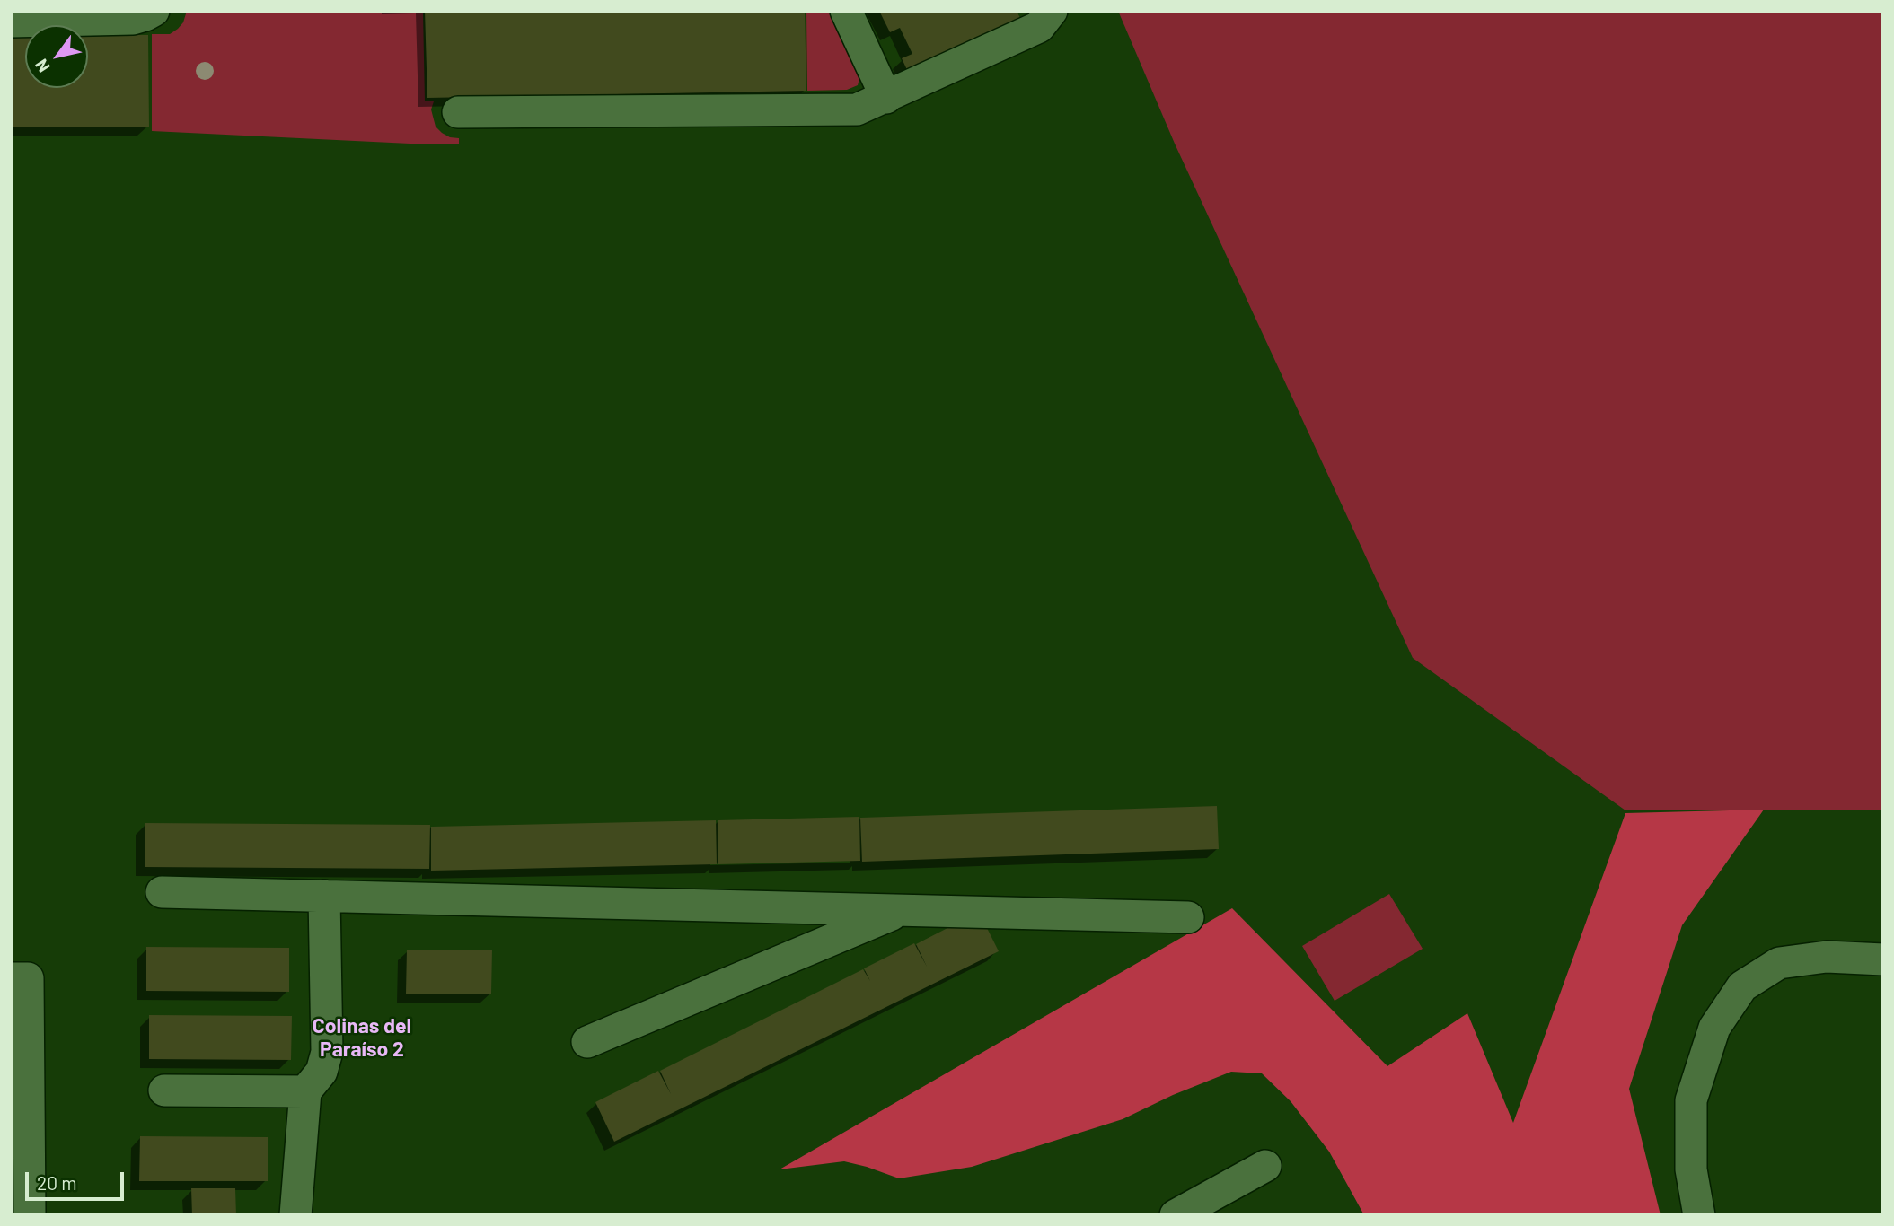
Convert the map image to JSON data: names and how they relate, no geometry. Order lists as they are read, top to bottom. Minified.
{"districts":["Colinas del Paraíso 2"],"scale_bar":"20 m","north":"bottom left"}
